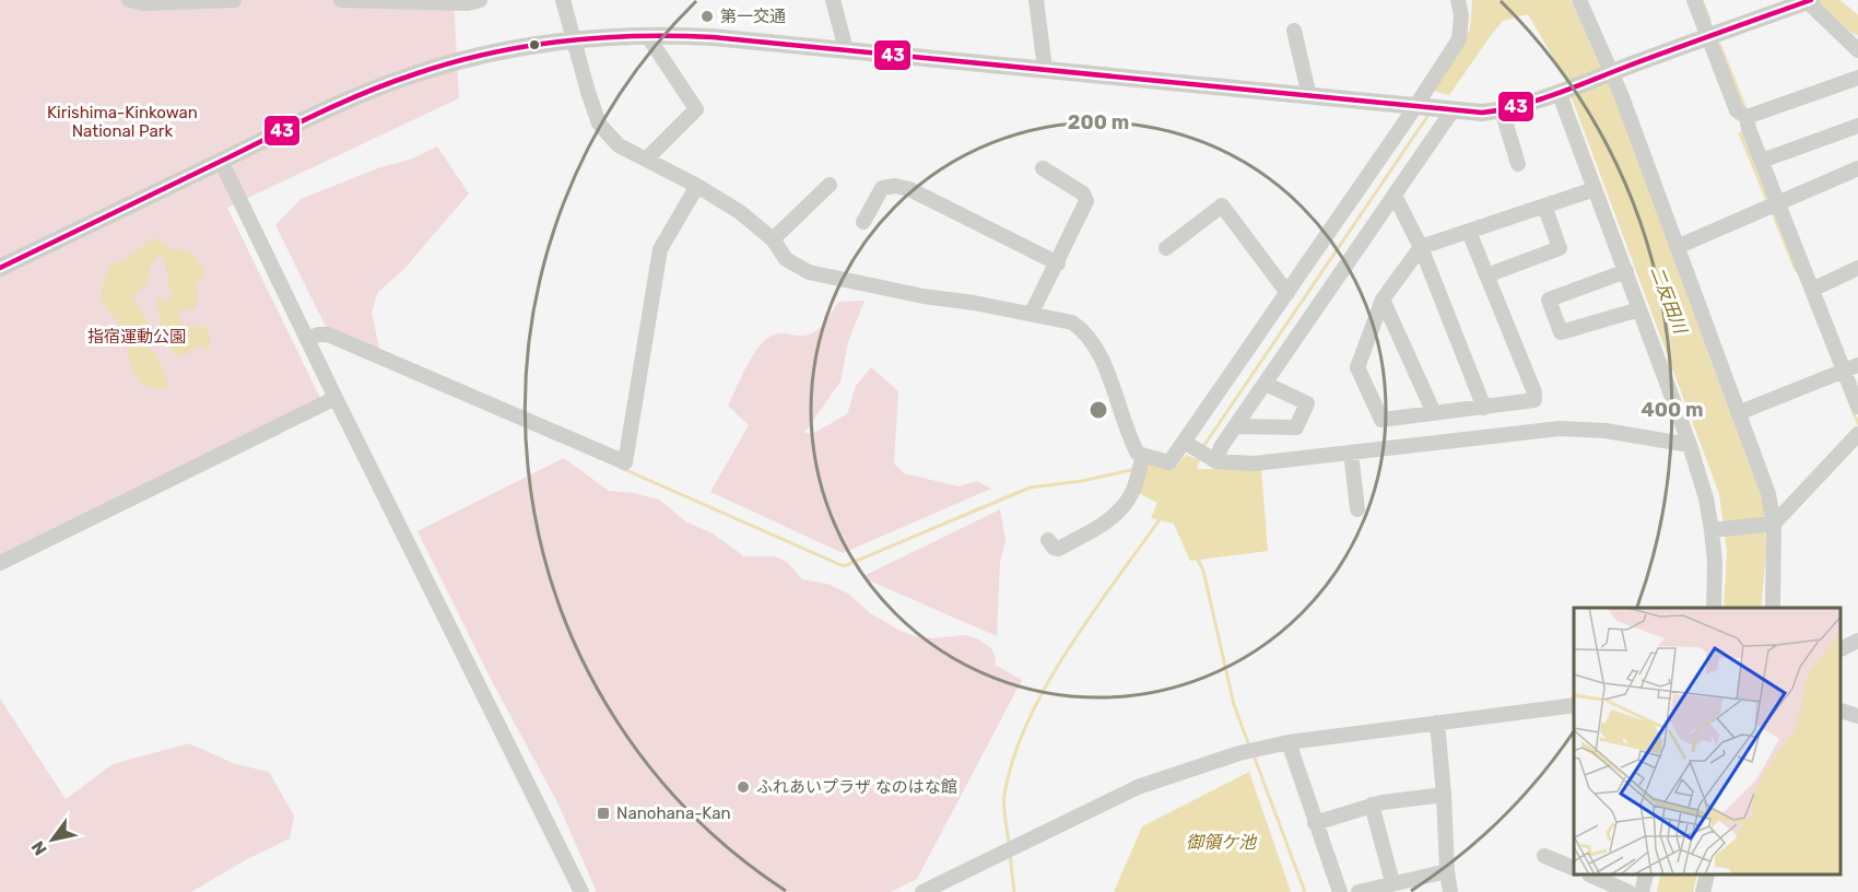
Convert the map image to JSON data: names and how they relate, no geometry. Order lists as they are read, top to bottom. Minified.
{"water":["二反田川","御領ケ池"],"parks":["Kirishima-Kinkowan National Park","指宿運動公園"],"places":{"other":["第一交通","ふれあいプラザ なのはな館"],"transit":["Nanohana-Kan"]},"lines":["transit line 43"],"north":"bottom left","rings":["200 m","400 m"]}
